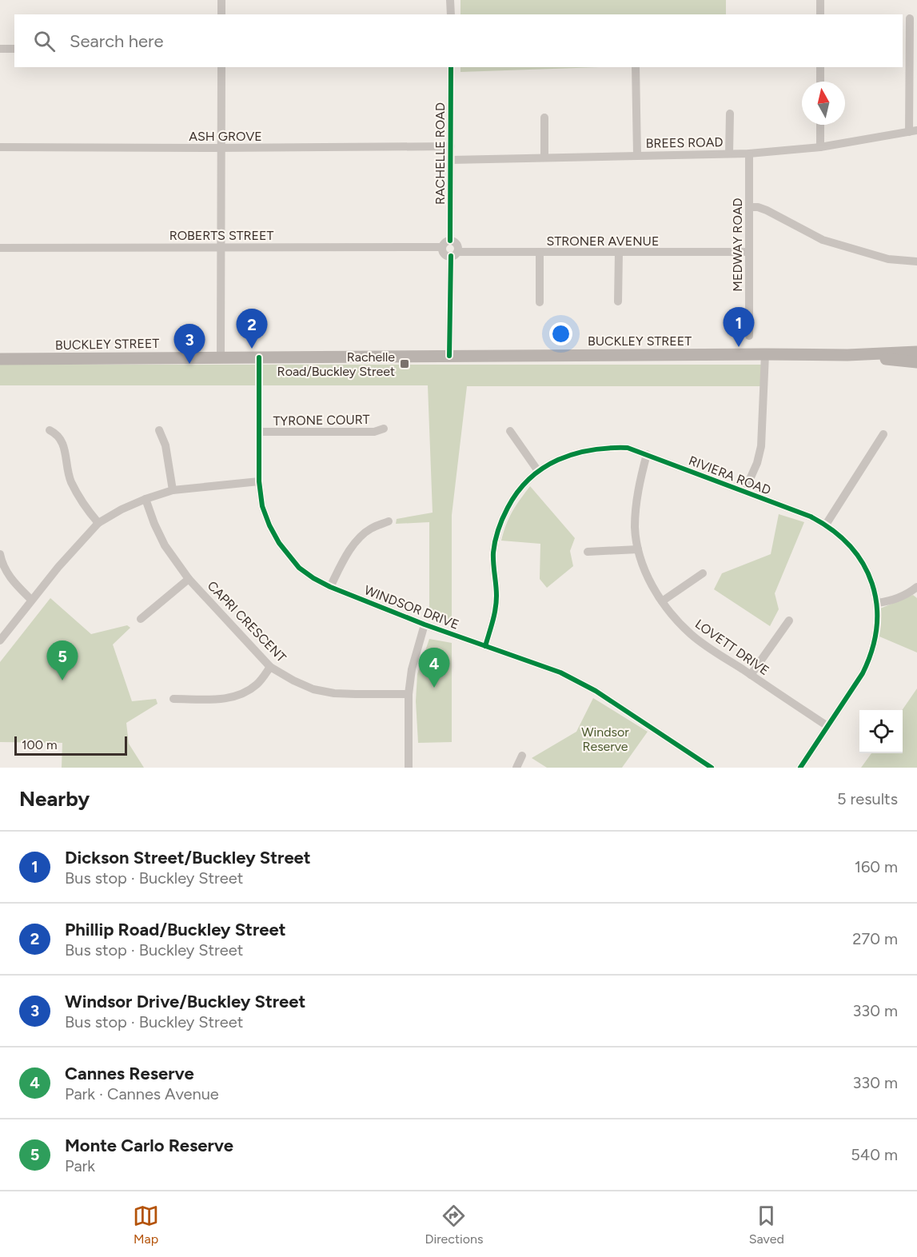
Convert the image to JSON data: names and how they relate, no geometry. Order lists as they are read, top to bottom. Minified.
{"streets":{"main road":["BUCKLEY STREET"],"street":["ASH GROVE","BREES ROAD","RACHELLE ROAD","ROBERTS STREET","STRONER AVENUE","MEDWAY ROAD","TYRONE COURT","RIVIERA ROAD","WINDSOR DRIVE","CAPRI CRESCENT","LOVETT DRIVE"]},"crossings":[["ASH GROVE","RACHELLE ROAD"],["BREES ROAD","RACHELLE ROAD"],["BREES ROAD","MEDWAY ROAD"],["RACHELLE ROAD","ROBERTS STREET"],["RACHELLE ROAD","STRONER AVENUE"],["ROBERTS STREET","STRONER AVENUE"],["STRONER AVENUE","MEDWAY ROAD"],["BUCKLEY STREET","WINDSOR DRIVE"],["TYRONE COURT","WINDSOR DRIVE"],["RIVIERA ROAD","WINDSOR DRIVE"],["RIVIERA ROAD","LOVETT DRIVE"]],"parks":["Windsor Reserve"],"places":{"transit":["Rachelle Road/Buckley Street"]},"scale_bar":"100 m","north":"top","page":{"search":"Search here","pins":["1","2","3","5","4"],"scale":"100 m","heading":["Nearby","5 results"],"list":[{"mark":"1","name":"Dickson Street/Buckley Street","note":"Bus stop · Buckley Street","value":"160 m"},{"mark":"2","name":"Phillip Road/Buckley Street","note":"Bus stop · Buckley Street","value":"270 m"},{"mark":"3","name":"Windsor Drive/Buckley Street","note":"Bus stop · Buckley Street","value":"330 m"},{"mark":"4","name":"Cannes Reserve","note":"Park · Cannes Avenue","value":"330 m"},{"mark":"5","name":"Monte Carlo Reserve","note":"Park","value":"540 m"}],"nav":["Map","Directions","Saved"]}}
